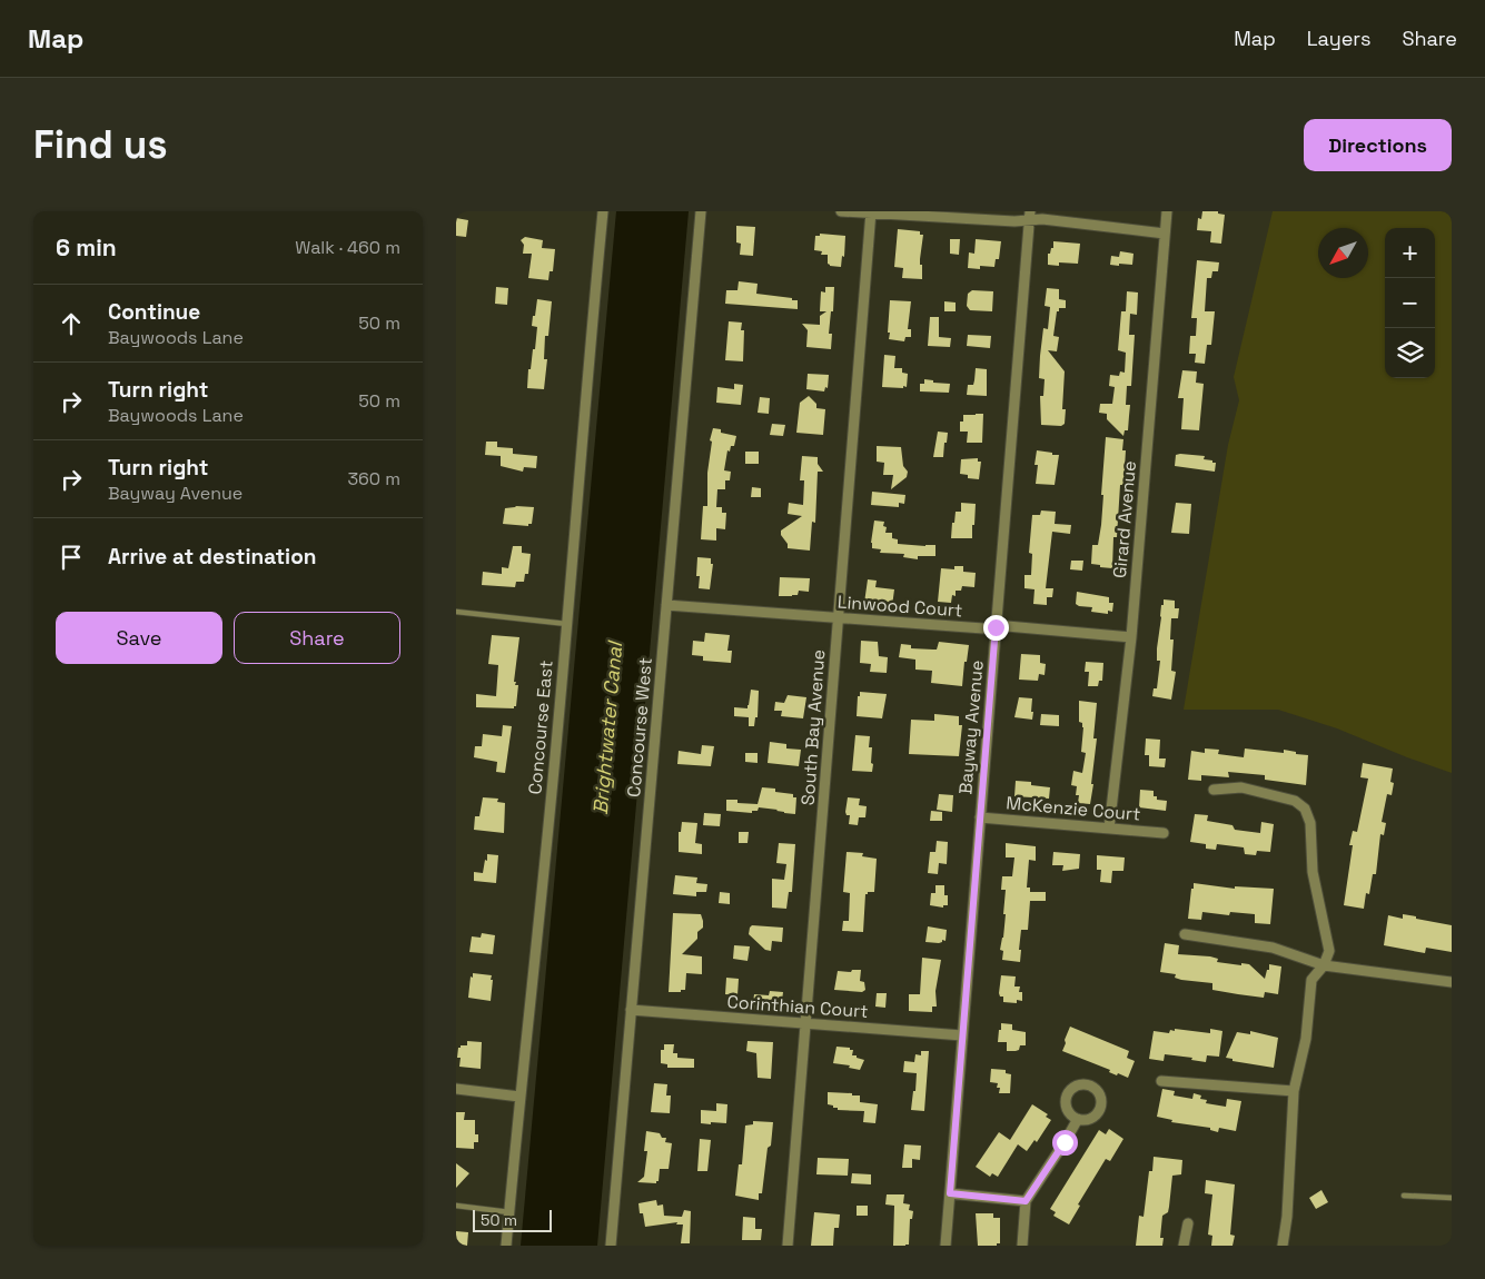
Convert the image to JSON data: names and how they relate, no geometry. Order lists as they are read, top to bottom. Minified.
{"streets":{"street":["Girard Avenue","Linwood Court","Concourse East","Concourse West","South Bay Avenue","Bayway Avenue","McKenzie Court","Corinthian Court"]},"crossings":[["Girard Avenue","Linwood Court"],["Girard Avenue","McKenzie Court"],["Linwood Court","Concourse West"],["Linwood Court","South Bay Avenue"],["Linwood Court","Bayway Avenue"],["Concourse West","Corinthian Court"],["South Bay Avenue","Corinthian Court"],["Bayway Avenue","McKenzie Court"],["Bayway Avenue","Corinthian Court"]],"water":["Brightwater Canal"],"scale_bar":"50 m","north":"bottom left","page":{"header":"Map","nav":["Map","Layers","Share"],"buttons":["Directions",["Save","Share"]],"title":"Find us","heading":["6 min","Walk · 460 m"],"map_buttons":["+","−"],"list":[["Continue","Baywoods Lane","50 m"],["Turn right","Baywoods Lane","50 m"],["Turn right","Bayway Avenue","360 m"],"Arrive at destination"],"scale":"50 m"}}
